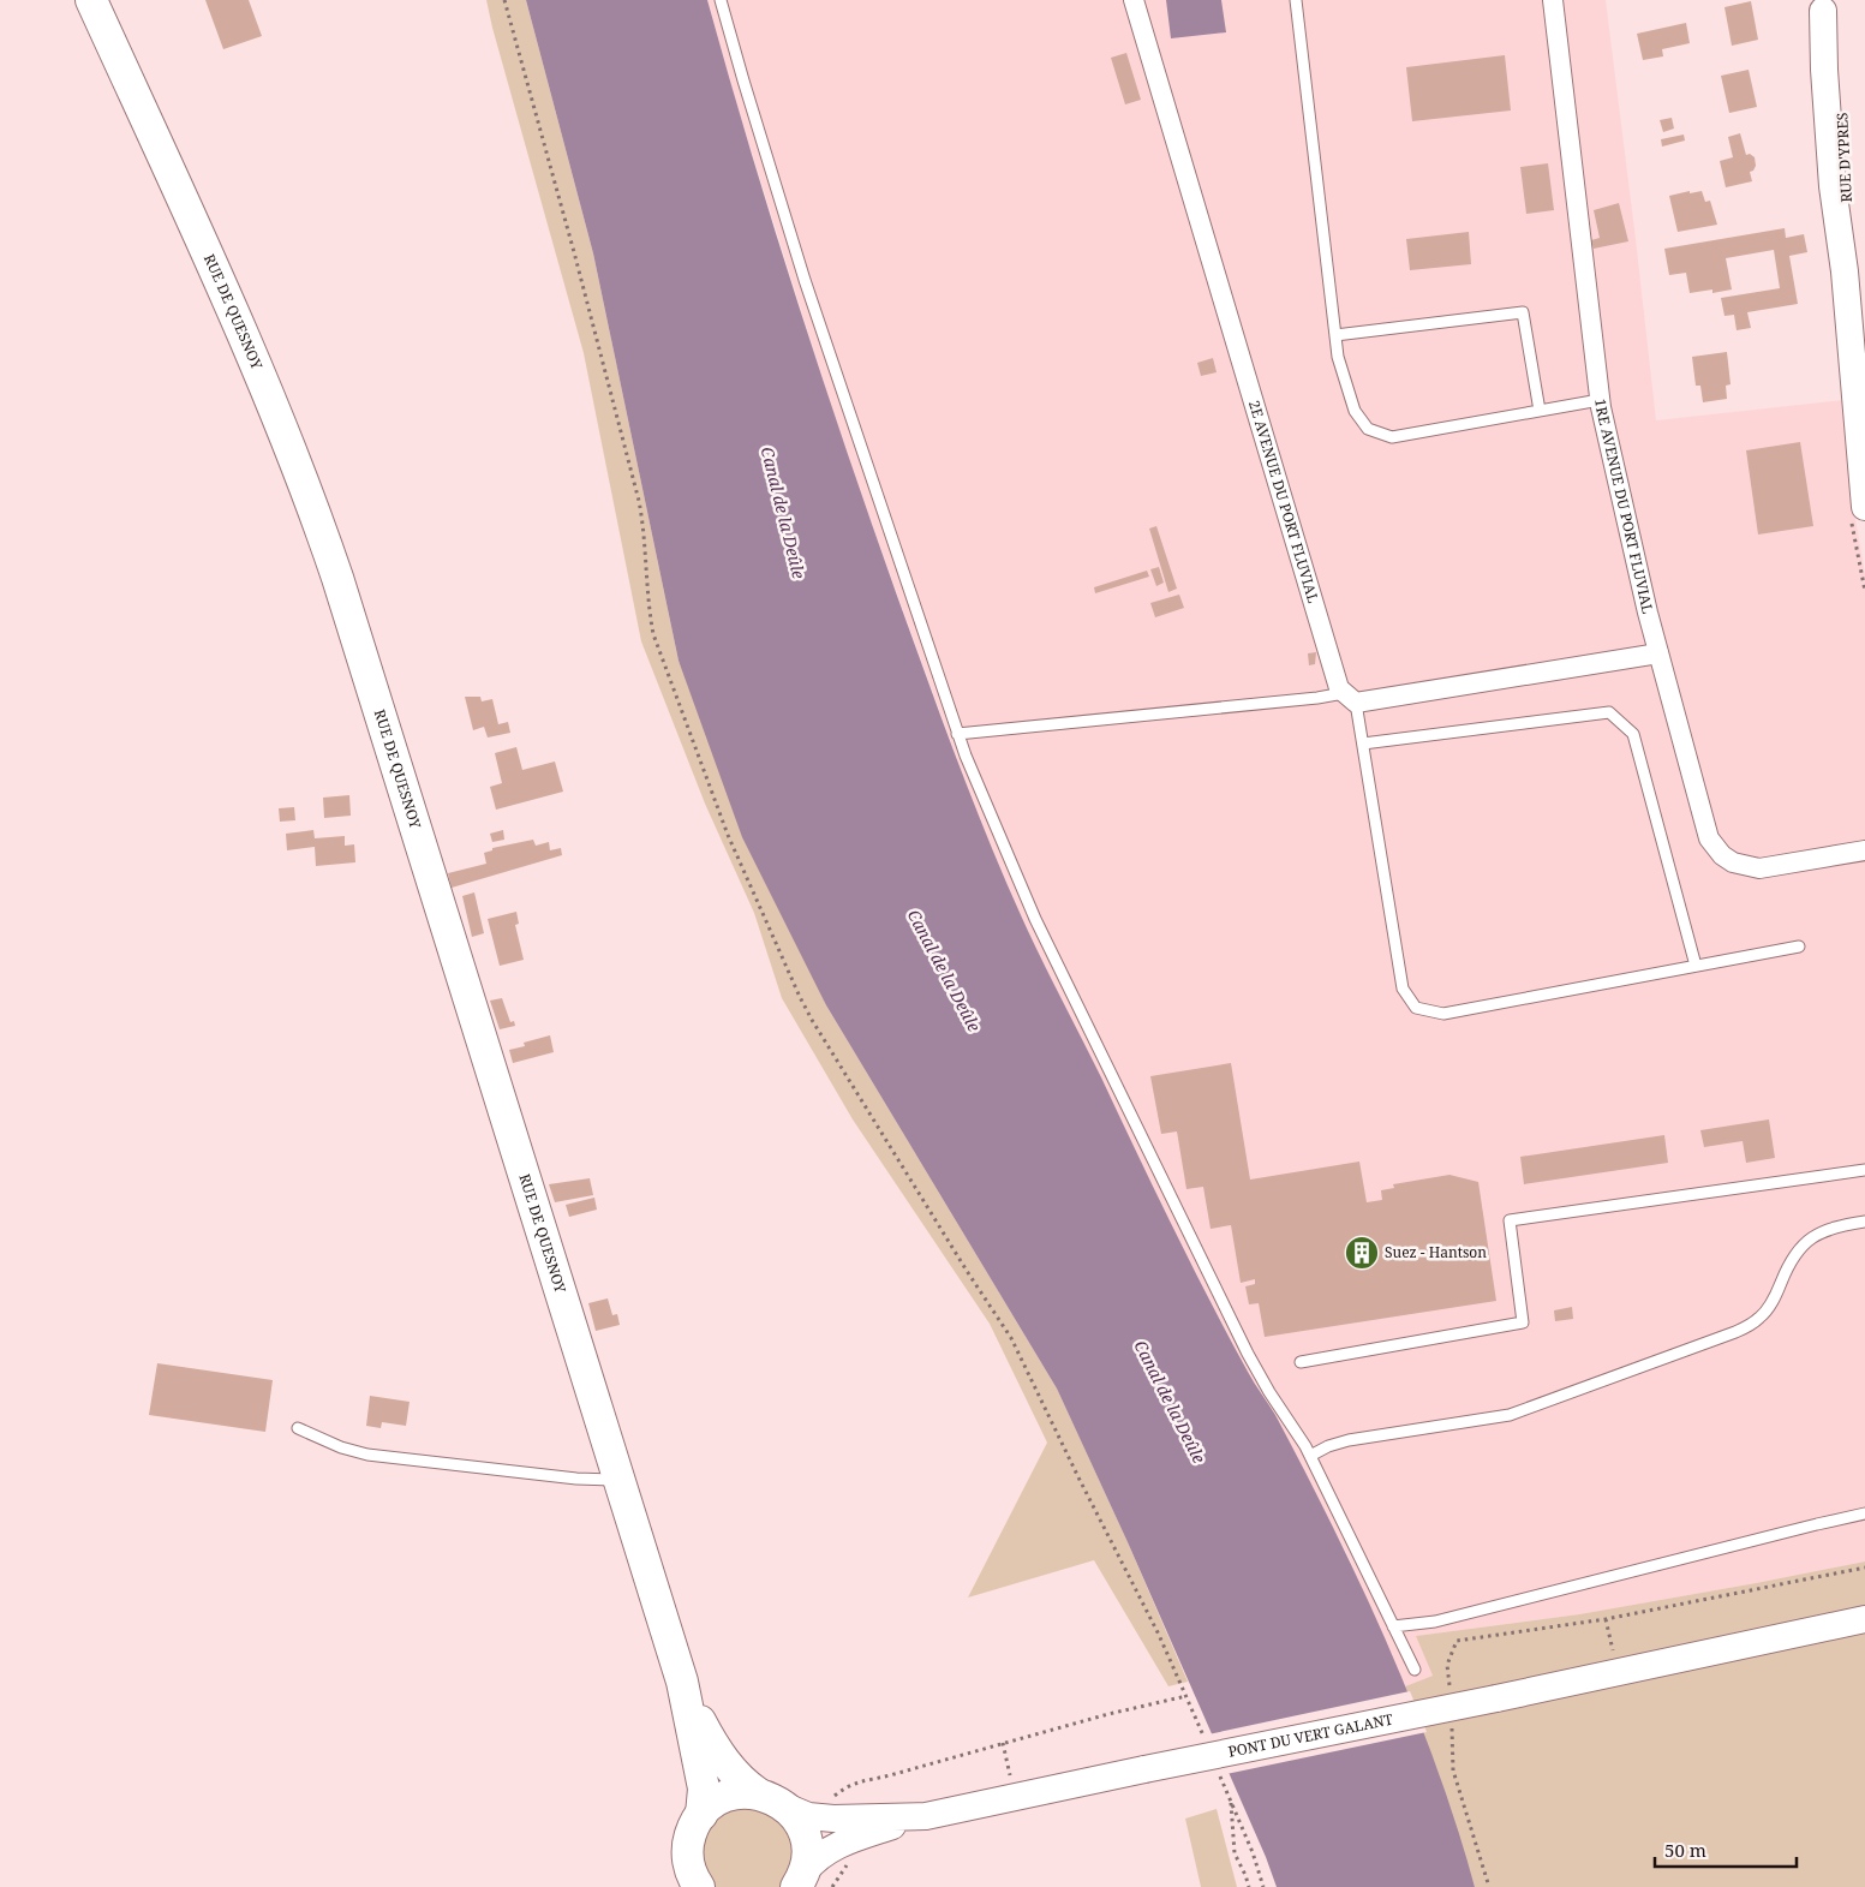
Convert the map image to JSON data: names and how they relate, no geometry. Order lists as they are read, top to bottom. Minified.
{"streets":{"main road":["RUE D'YPRES","RUE DE QUESNOY","PONT DU VERT GALANT"],"street":["2E AVENUE DU PORT FLUVIAL","1RE AVENUE DU PORT FLUVIAL"]},"water":["Canal de la Deûle"],"places":{"building":["Suez - Hantson"]},"scale_bar":"50 m"}
